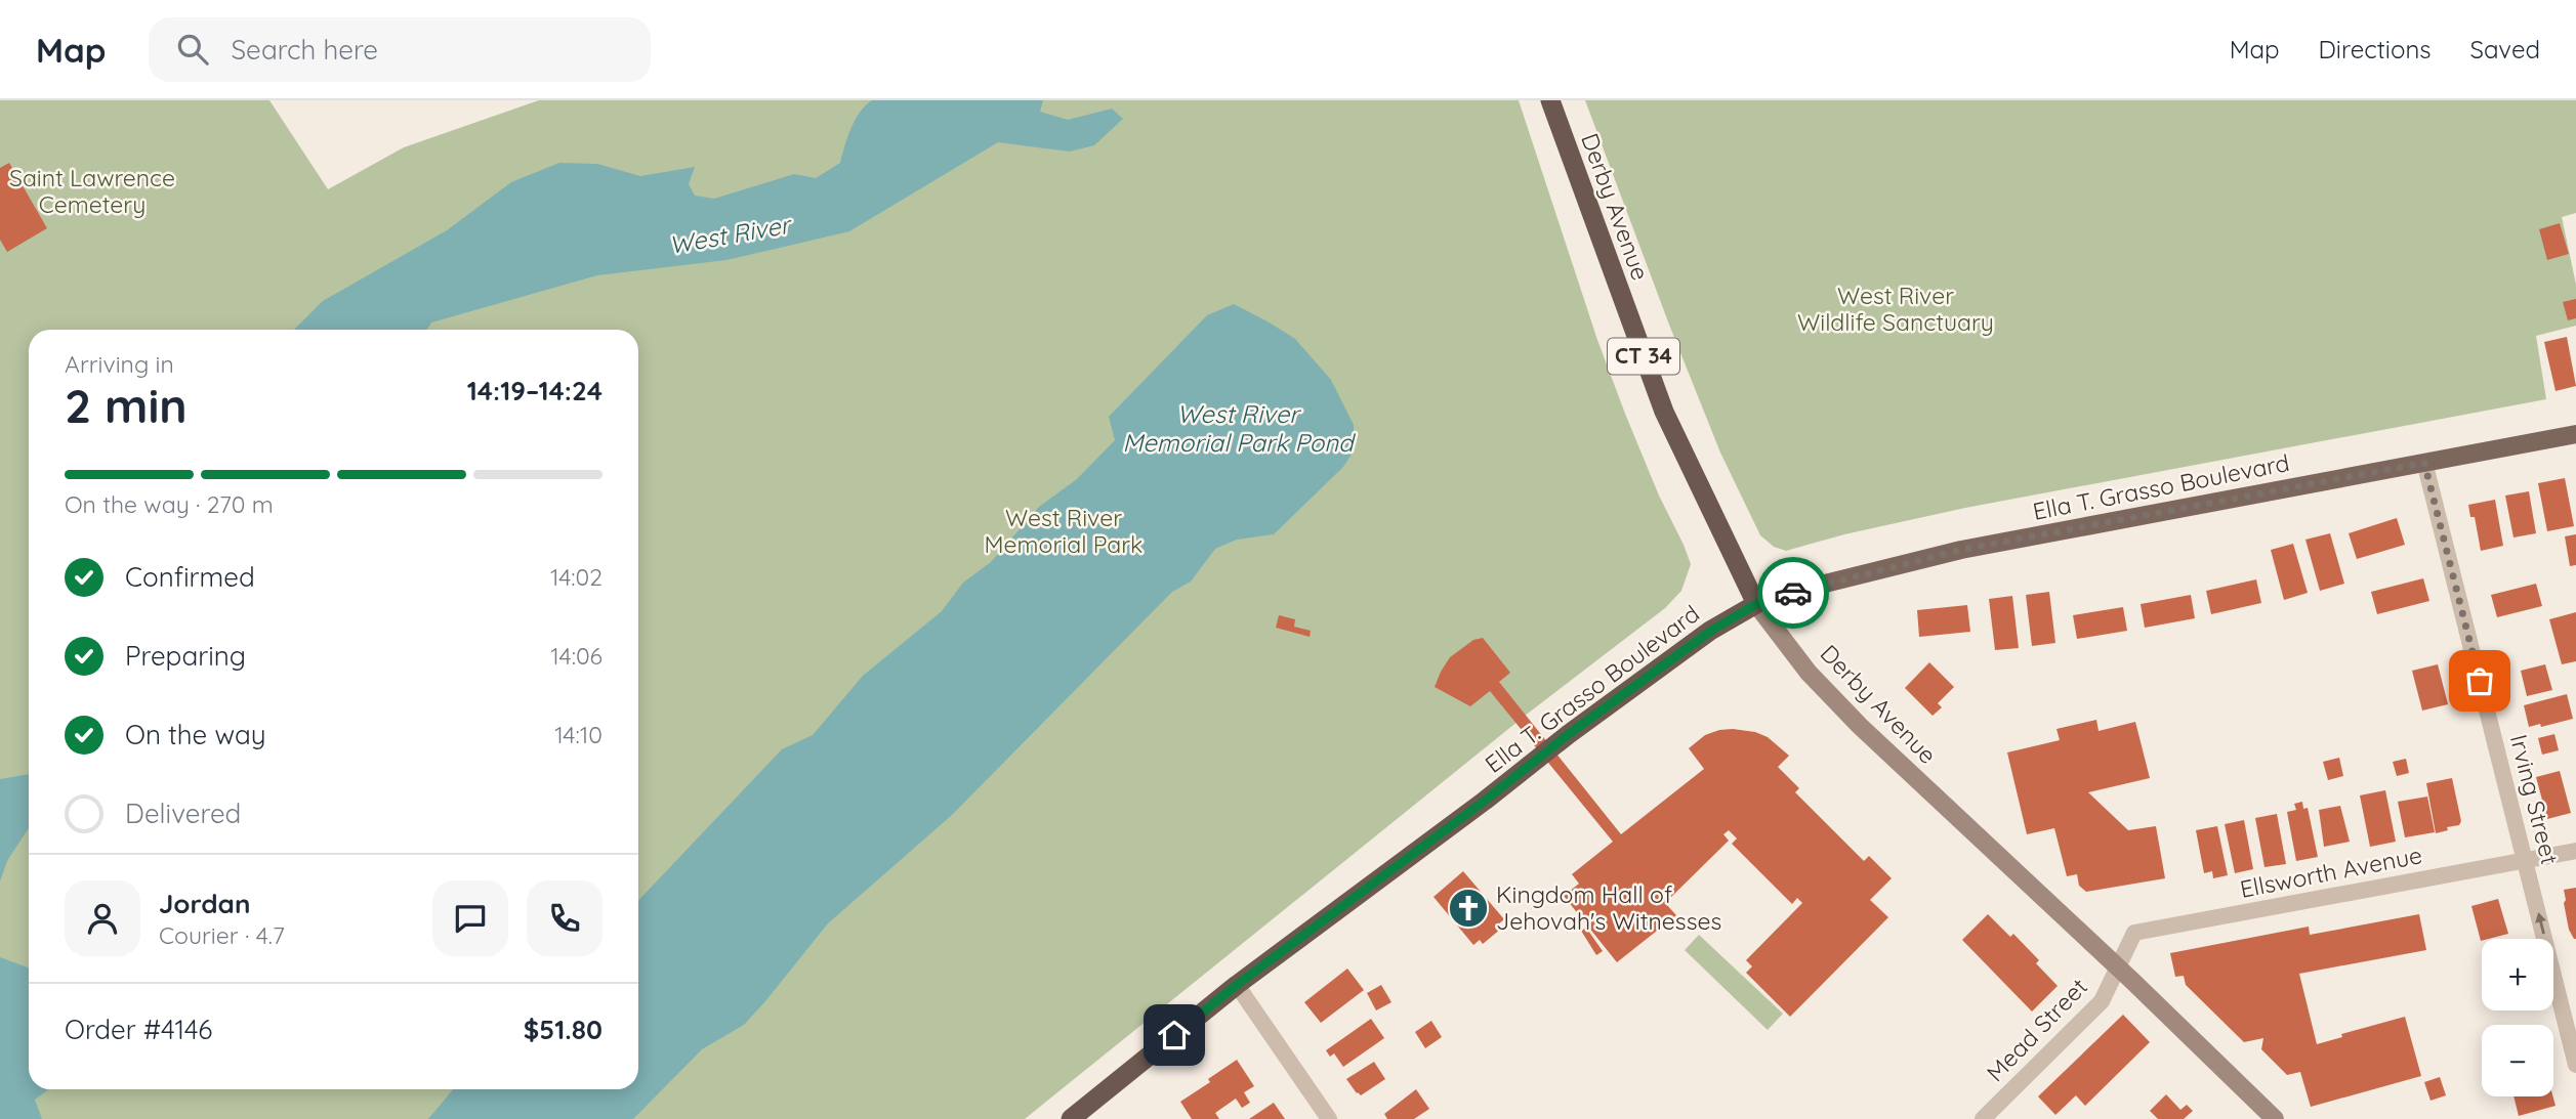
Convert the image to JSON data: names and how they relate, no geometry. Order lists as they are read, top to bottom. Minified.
{"streets":{"highway":["Derby Avenue","CT 34","Ella T. Grasso Boulevard"],"street":["Irving Street","Ellsworth Avenue","Mead Street"]},"crossings":[["Derby Avenue","Ella T. Grasso Boulevard"],["Derby Avenue","Ellsworth Avenue"],["Derby Avenue","Mead Street"],["Ella T. Grasso Boulevard","Irving Street"],["Irving Street","Ellsworth Avenue"],["Ellsworth Avenue","Mead Street"]],"water":["West River","West River Memorial Park Pond"],"parks":["Saint Lawrence Cemetery","West River Wildlife Sanctuary","West River Memorial Park"],"places":{"church":["Kingdom Hall of Jehovah's Witnesses"]},"page":{"header":"Map","search":"Search here","nav":["Map","Directions","Saved"],"heading":["2 min","Arriving in","14:19–14:24"],"panel":["Jordan","Courier · 4.7","Order #4146","$51.80"],"bar":"On the way · 270 m","list":[["Confirmed","14:02"],["Preparing","14:06"],["On the way","14:10"],"Delivered"],"map_buttons":["+","−"]}}
